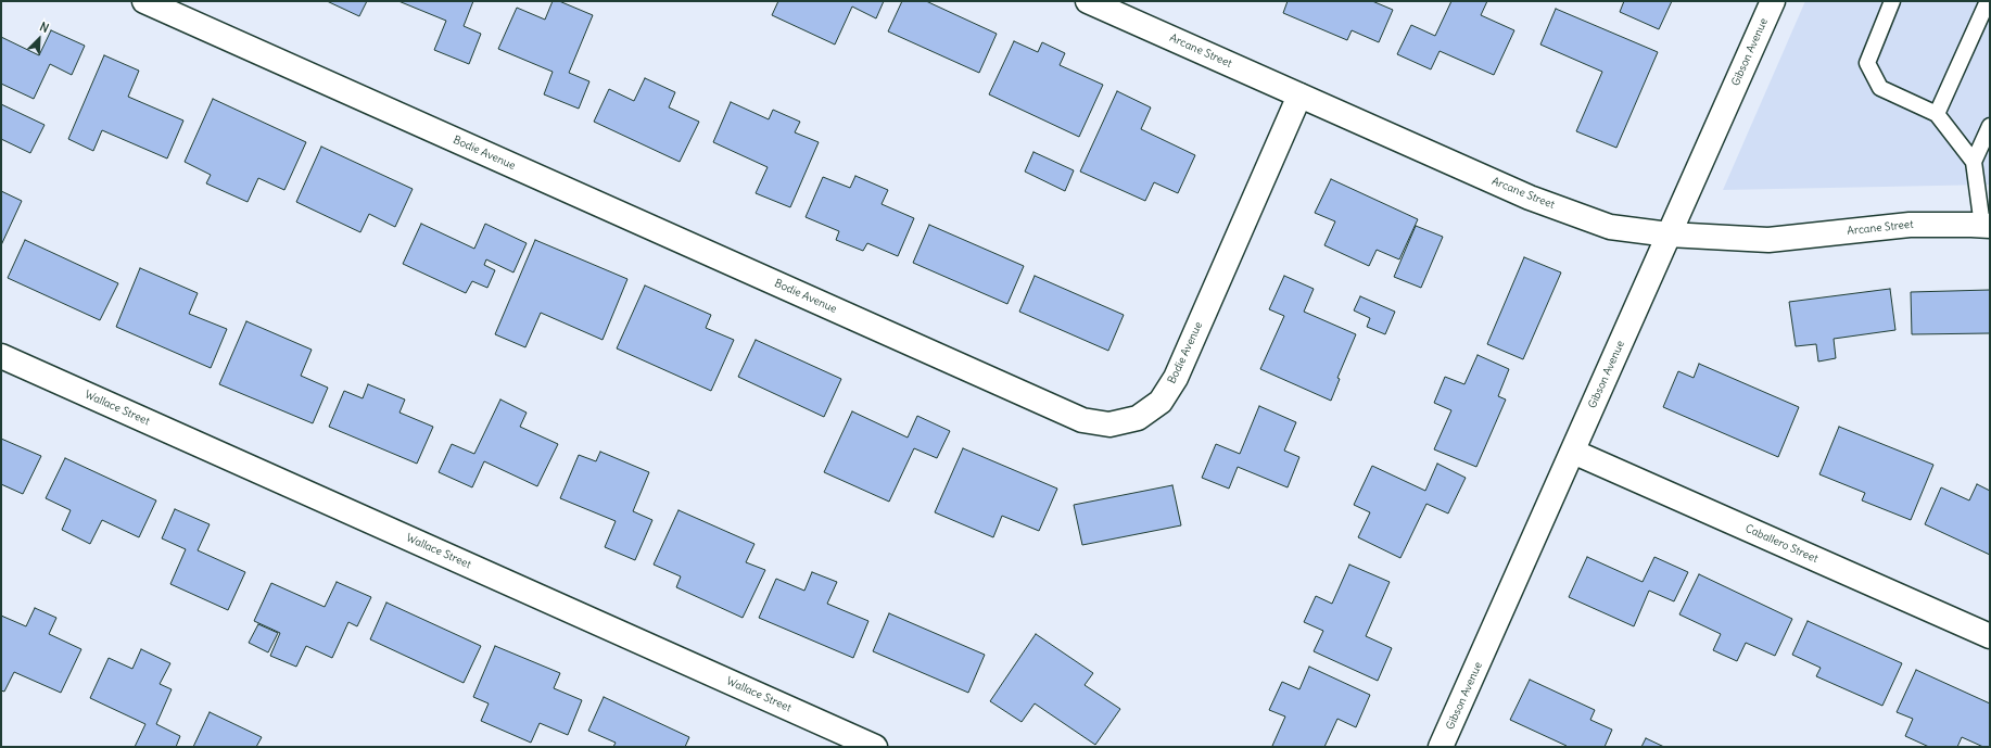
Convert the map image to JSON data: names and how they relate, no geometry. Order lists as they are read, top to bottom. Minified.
{"streets":{"street":["Arcane Street","Gibson Avenue","Bodie Avenue","Wallace Street","Caballero Street"]},"crossings":[["Arcane Street","Gibson Avenue"],["Arcane Street","Bodie Avenue"],["Gibson Avenue","Caballero Street"]],"north":"top right"}
